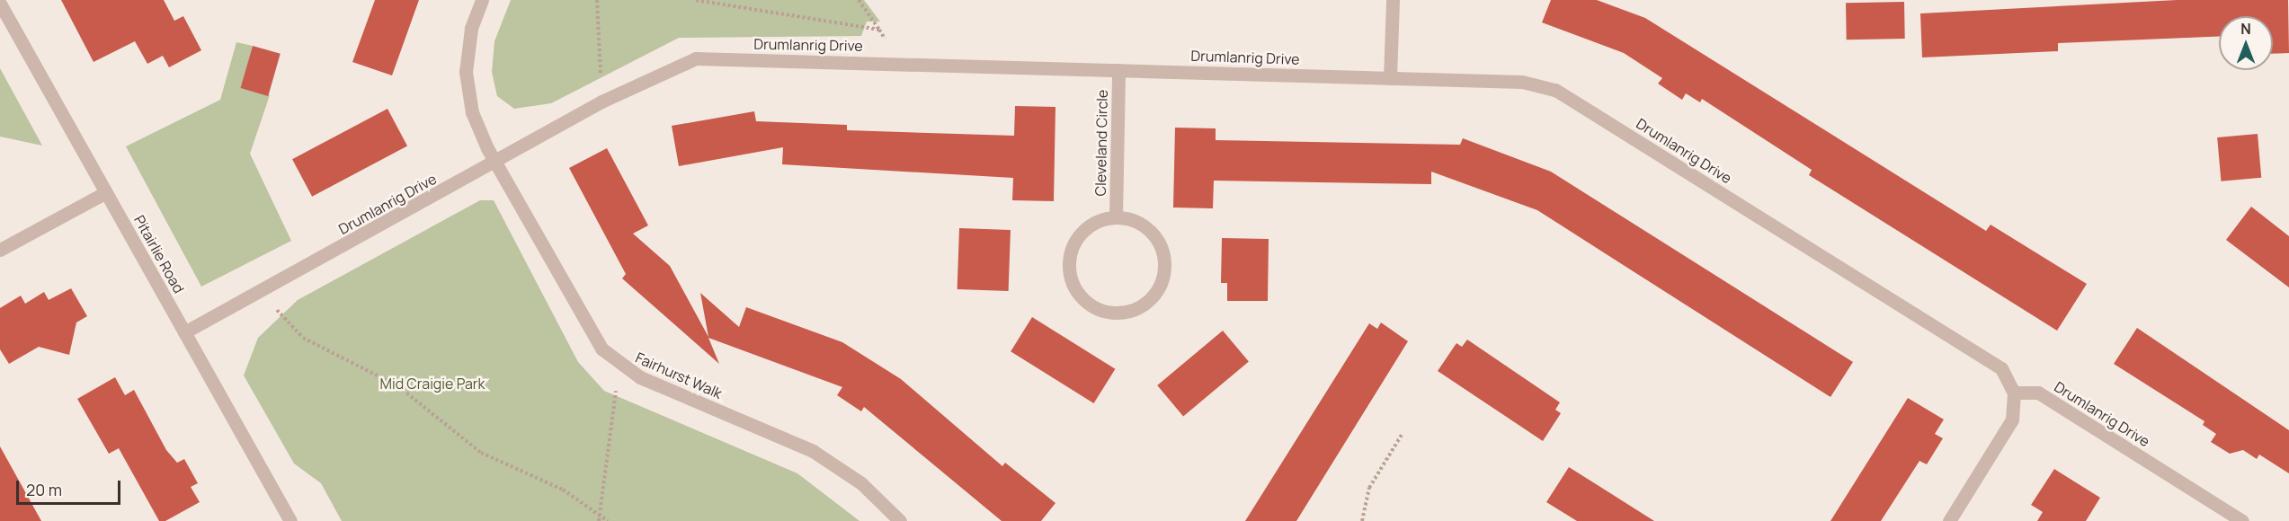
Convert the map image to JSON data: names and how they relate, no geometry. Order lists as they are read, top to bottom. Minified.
{"streets":{"street":["Drumlanrig Drive","Cleveland Circle","Pitairlie Road","Fairhurst Walk"]},"crossings":[["Drumlanrig Drive","Cleveland Circle"],["Drumlanrig Drive","Pitairlie Road"],["Drumlanrig Drive","Fairhurst Walk"]],"parks":["Mid Craigie Park"],"scale_bar":"20 m","north":"top"}
